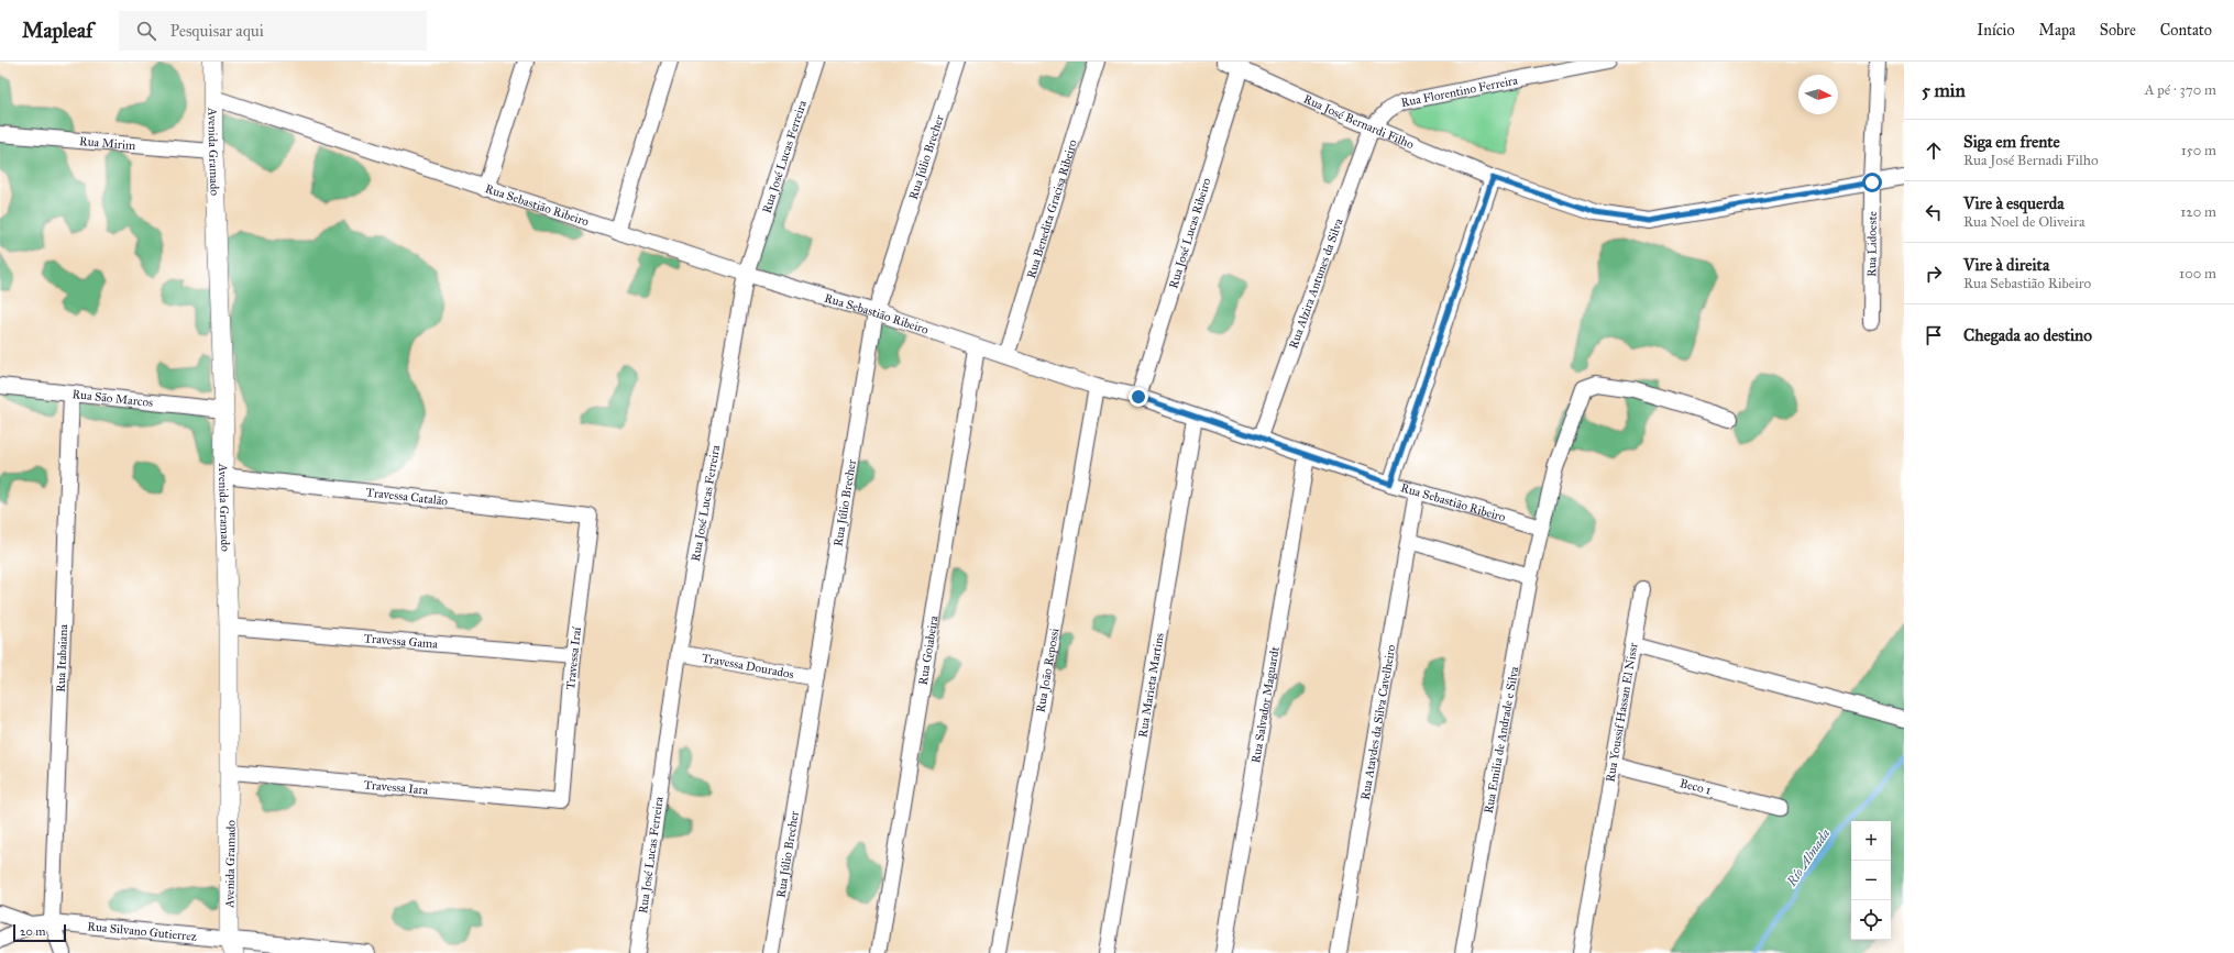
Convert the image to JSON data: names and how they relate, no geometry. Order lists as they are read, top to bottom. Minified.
{"streets":{"street":["Rua Florentino Ferreira","Rua José Bernardi Filho","Rua Mirim","Avenida Gramado","Rua José Lucas Ferreira","Rua Júlio Brecher","Rua Sebastião Ribeiro","Rua Benedita Gracisa Ribeiro","Rua José Lucas Ribeiro","Rua Lidoeste","Rua Alzira Antunes da Silva","Rua São Marcos","Travessa Catalão","Travessa Gama","Rua Goiabeira","Rua Itabaiana","Travessa Iraí","Travessa Dourados","Rua João Repossi","Rua Marieta Martins","Rua Salvador Maguardt","Rua Youssif Hassan El Nissr","Rua Ataydes da Silva Cavelheiro","Rua Emilia de Andrade e Silva","Beco 1","Travessa Iara","Rua Silvano Gutierrez"]},"crossings":[["Rua Florentino Ferreira","Rua José Bernardi Filho"],["Rua Florentino Ferreira","Rua Alzira Antunes da Silva"],["Rua José Bernardi Filho","Rua José Lucas Ribeiro"],["Rua José Bernardi Filho","Rua Lidoeste"],["Rua José Bernardi Filho","Rua Alzira Antunes da Silva"],["Rua Mirim","Avenida Gramado"],["Avenida Gramado","Rua Sebastião Ribeiro"],["Avenida Gramado","Rua São Marcos"],["Avenida Gramado","Travessa Catalão"],["Avenida Gramado","Travessa Gama"],["Avenida Gramado","Travessa Iara"],["Avenida Gramado","Rua Silvano Gutierrez"],["Rua José Lucas Ferreira","Rua Sebastião Ribeiro"],["Rua José Lucas Ferreira","Travessa Dourados"],["Rua Júlio Brecher","Rua Sebastião Ribeiro"],["Rua Júlio Brecher","Travessa Dourados"],["Rua Sebastião Ribeiro","Rua Benedita Gracisa Ribeiro"],["Rua Sebastião Ribeiro","Rua José Lucas Ribeiro"],["Rua Sebastião Ribeiro","Rua Alzira Antunes da Silva"],["Rua Sebastião Ribeiro","Rua Goiabeira"],["Rua Sebastião Ribeiro","Rua João Repossi"],["Rua Sebastião Ribeiro","Rua Marieta Martins"],["Rua Sebastião Ribeiro","Rua Salvador Maguardt"],["Rua Sebastião Ribeiro","Rua Ataydes da Silva Cavelheiro"],["Rua Sebastião Ribeiro","Rua Emilia de Andrade e Silva"],["Rua São Marcos","Rua Itabaiana"],["Travessa Catalão","Travessa Iraí"],["Travessa Gama","Travessa Iraí"],["Rua Itabaiana","Rua Silvano Gutierrez"],["Travessa Iraí","Travessa Iara"],["Rua Youssif Hassan El Nissr","Beco 1"]],"water":["Río Almada"],"scale_bar":"20 m","north":"right","page":{"header":"Mapleaf","search":"Pesquisar aqui","nav":["Início","Mapa","Sobre","Contato"],"heading":["5 min","A pé · 370 m"],"list":[["Siga em frente","Rua José Bernadi Filho","150 m"],["Vire à esquerda","Rua Noel de Oliveira","120 m"],["Vire à direita","Rua Sebastião Ribeiro","100 m"],"Chegada ao destino"],"map_buttons":["+","−"],"scale":"20 m"}}
